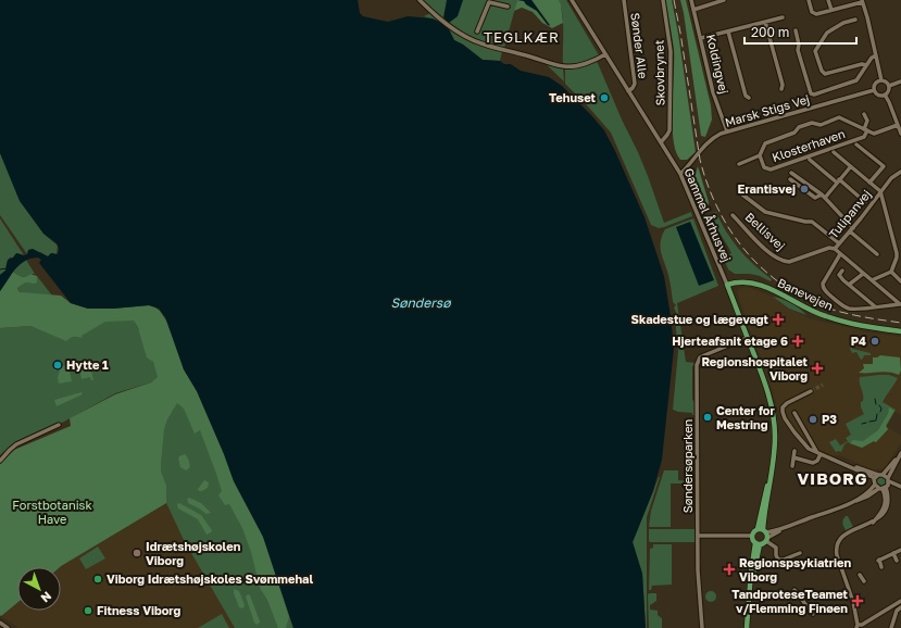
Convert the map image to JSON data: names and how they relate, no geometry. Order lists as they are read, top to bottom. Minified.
{"streets":{"main road":["Gammel Århusvej","Banevejen"],"street":["Sønder Alle","Koldingvej","Skovbrynet","Marsk Stigs Vej","Klosterhaven","Tulipanvej","Bellisvej","Søndersøparken"]},"crossings":[["Sønder Alle","Gammel Århusvej"],["Koldingvej","Marsk Stigs Vej"],["Skovbrynet","Gammel Århusvej"],["Marsk Stigs Vej","Gammel Århusvej"],["Tulipanvej","Bellisvej"],["Gammel Århusvej","Banevejen"],["Gammel Århusvej","Søndersøparken"]],"districts":["TEGLKÆR","VIBORG"],"water":["Søndersø"],"parks":["Forstbotanisk Have"],"places":{"other":["Tehuset","Erantisvej","P4","Hytte 1","Center for Mestring","P3","Idrætshøjskolen Viborg","Viborg Idrætshøjskoles Svømmehal","Fitness Viborg"],"health":["Skadestue og lægevagt","Hjerteafsnit etage 6","Regionshospitalet Viborg","Regionspsykiatrien Viborg","TandproteseTeamet v/Flemming Finøen"]},"scale_bar":"200 m","north":"bottom right"}
